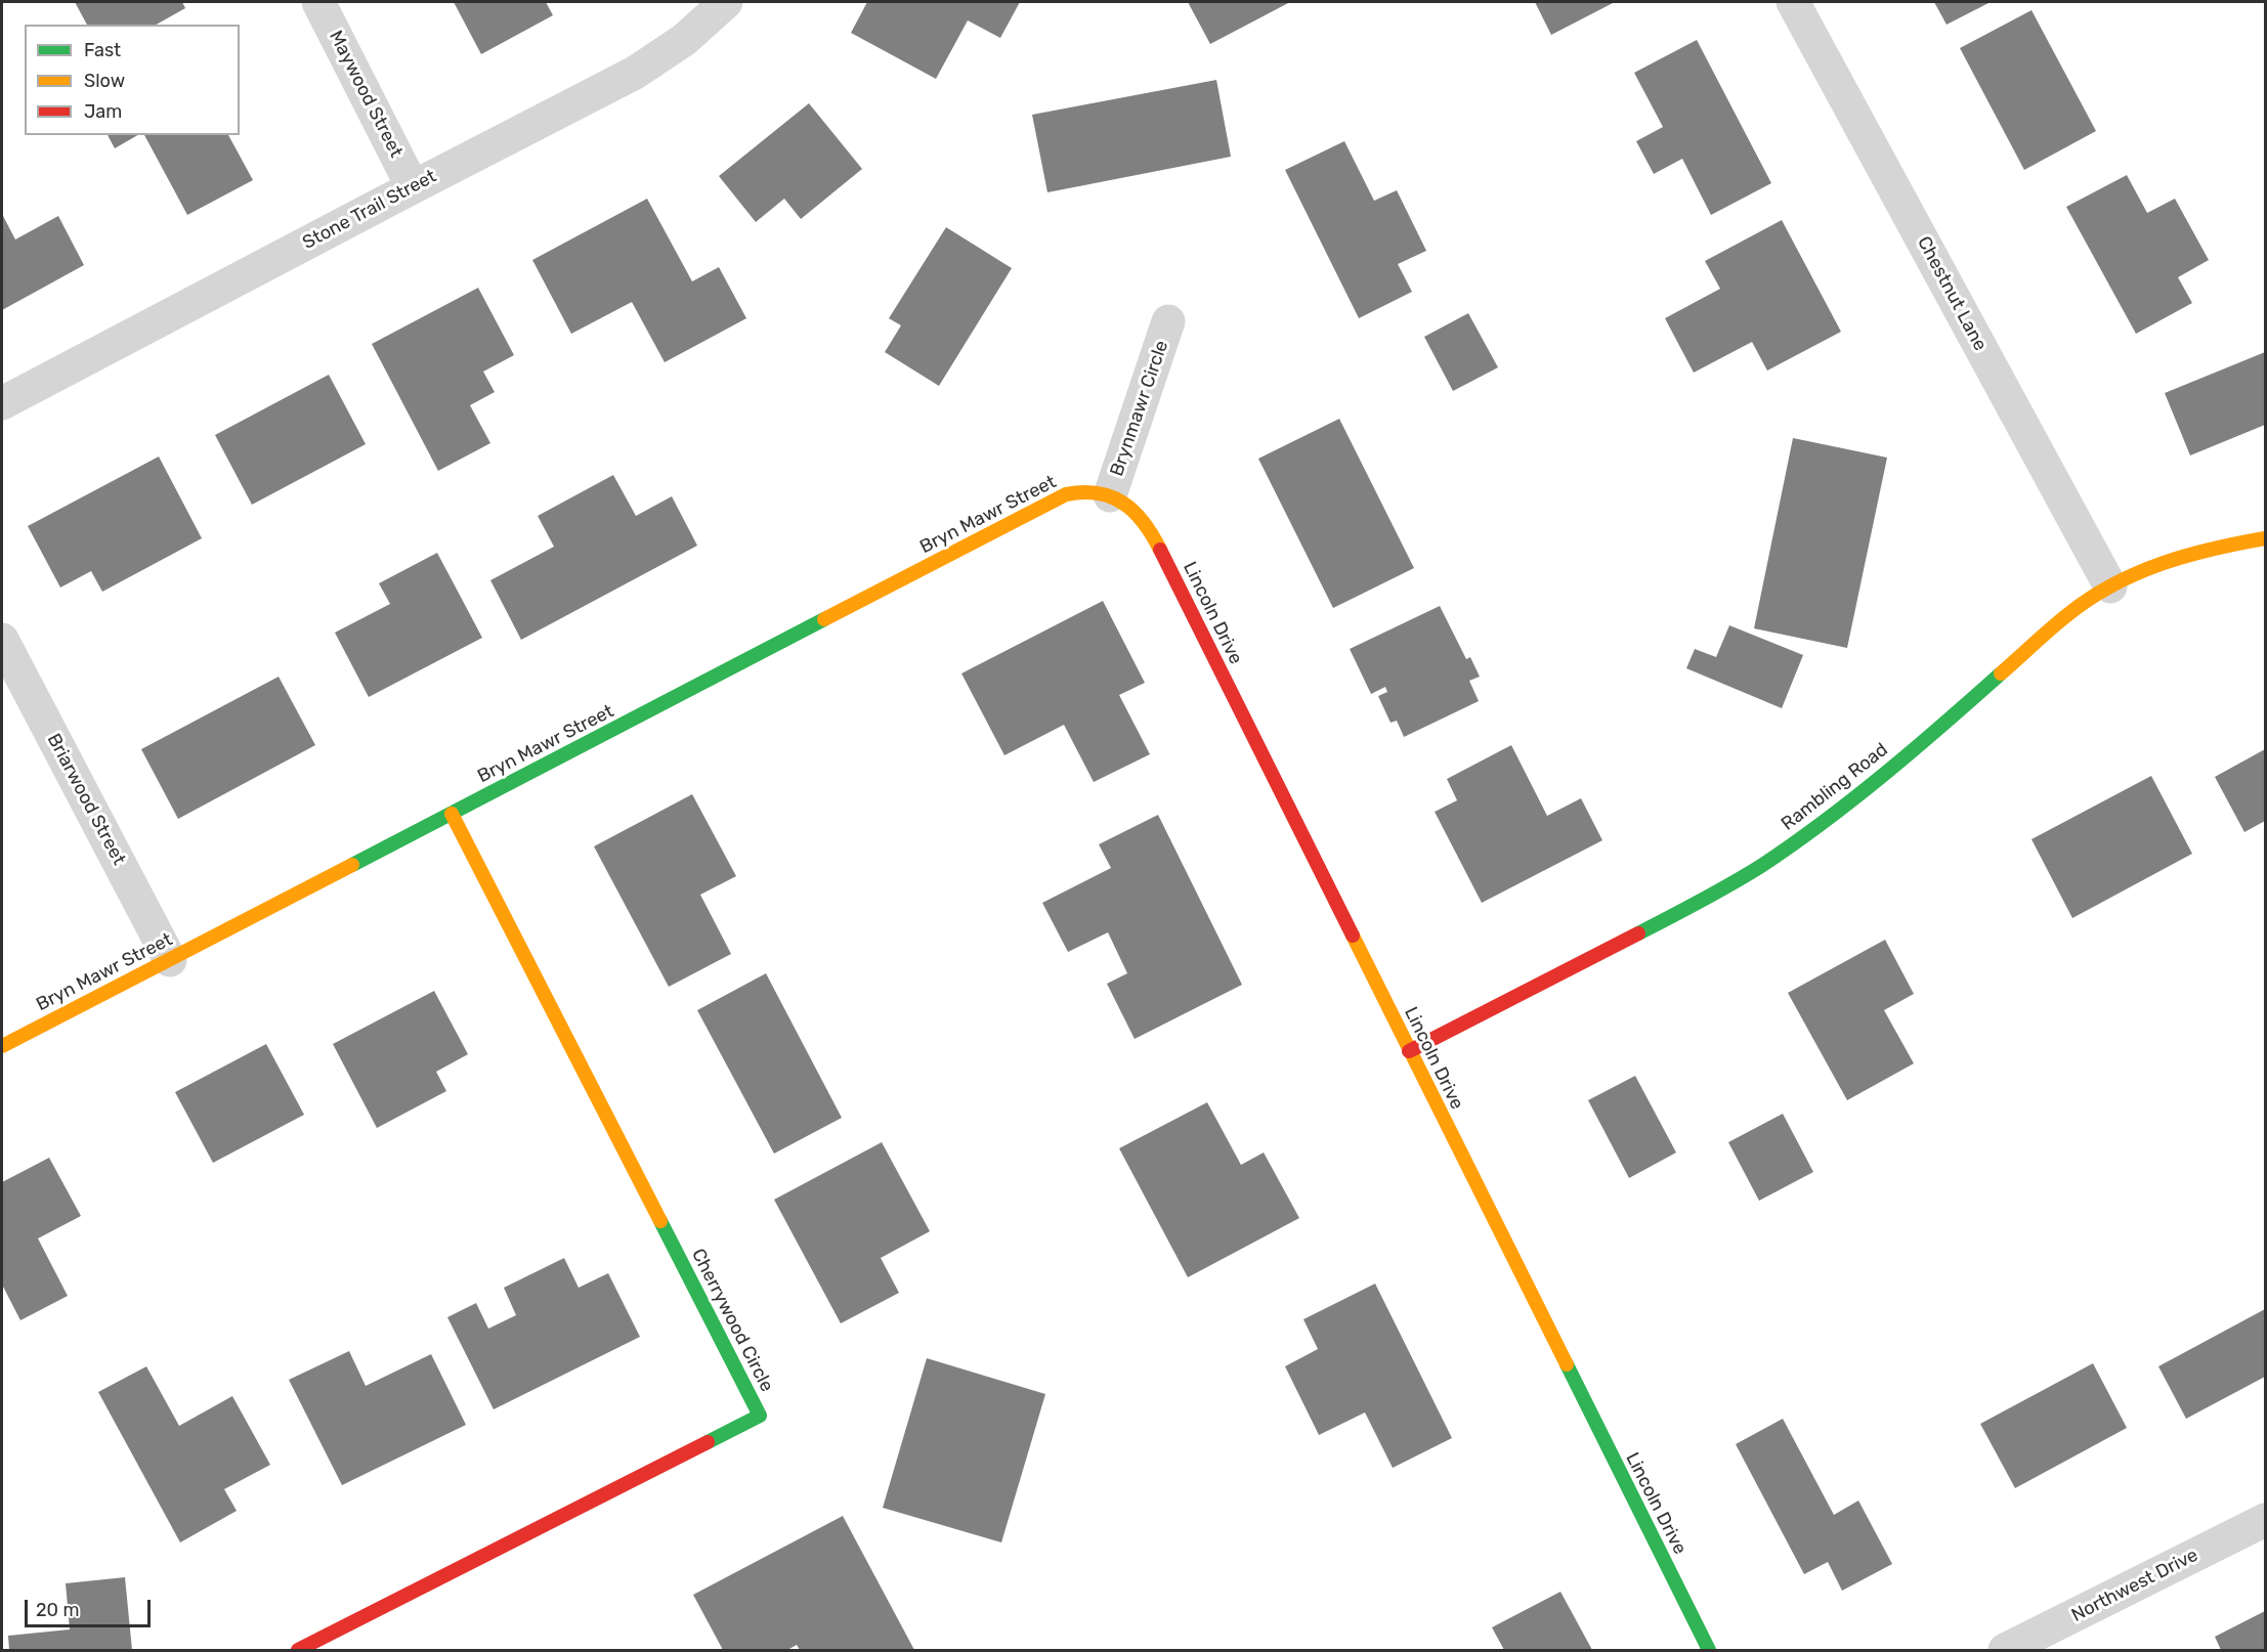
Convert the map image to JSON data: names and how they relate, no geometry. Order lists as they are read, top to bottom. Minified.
{"streets":{"street":["Maywood Street","Stone Trail Street","Chestnut Lane","Brynmawr Circle","Bryn Mawr Street","Lincoln Drive","Rambling Road","Briarwood Street","Cherrywood Circle","Northwest Drive"]},"crossings":[["Maywood Street","Stone Trail Street"],["Chestnut Lane","Rambling Road"],["Brynmawr Circle","Bryn Mawr Street"],["Brynmawr Circle","Lincoln Drive"],["Bryn Mawr Street","Lincoln Drive"],["Bryn Mawr Street","Briarwood Street"],["Bryn Mawr Street","Cherrywood Circle"],["Lincoln Drive","Rambling Road"]],"legend":["Fast","Slow","Jam"],"scale_bar":"20 m"}
